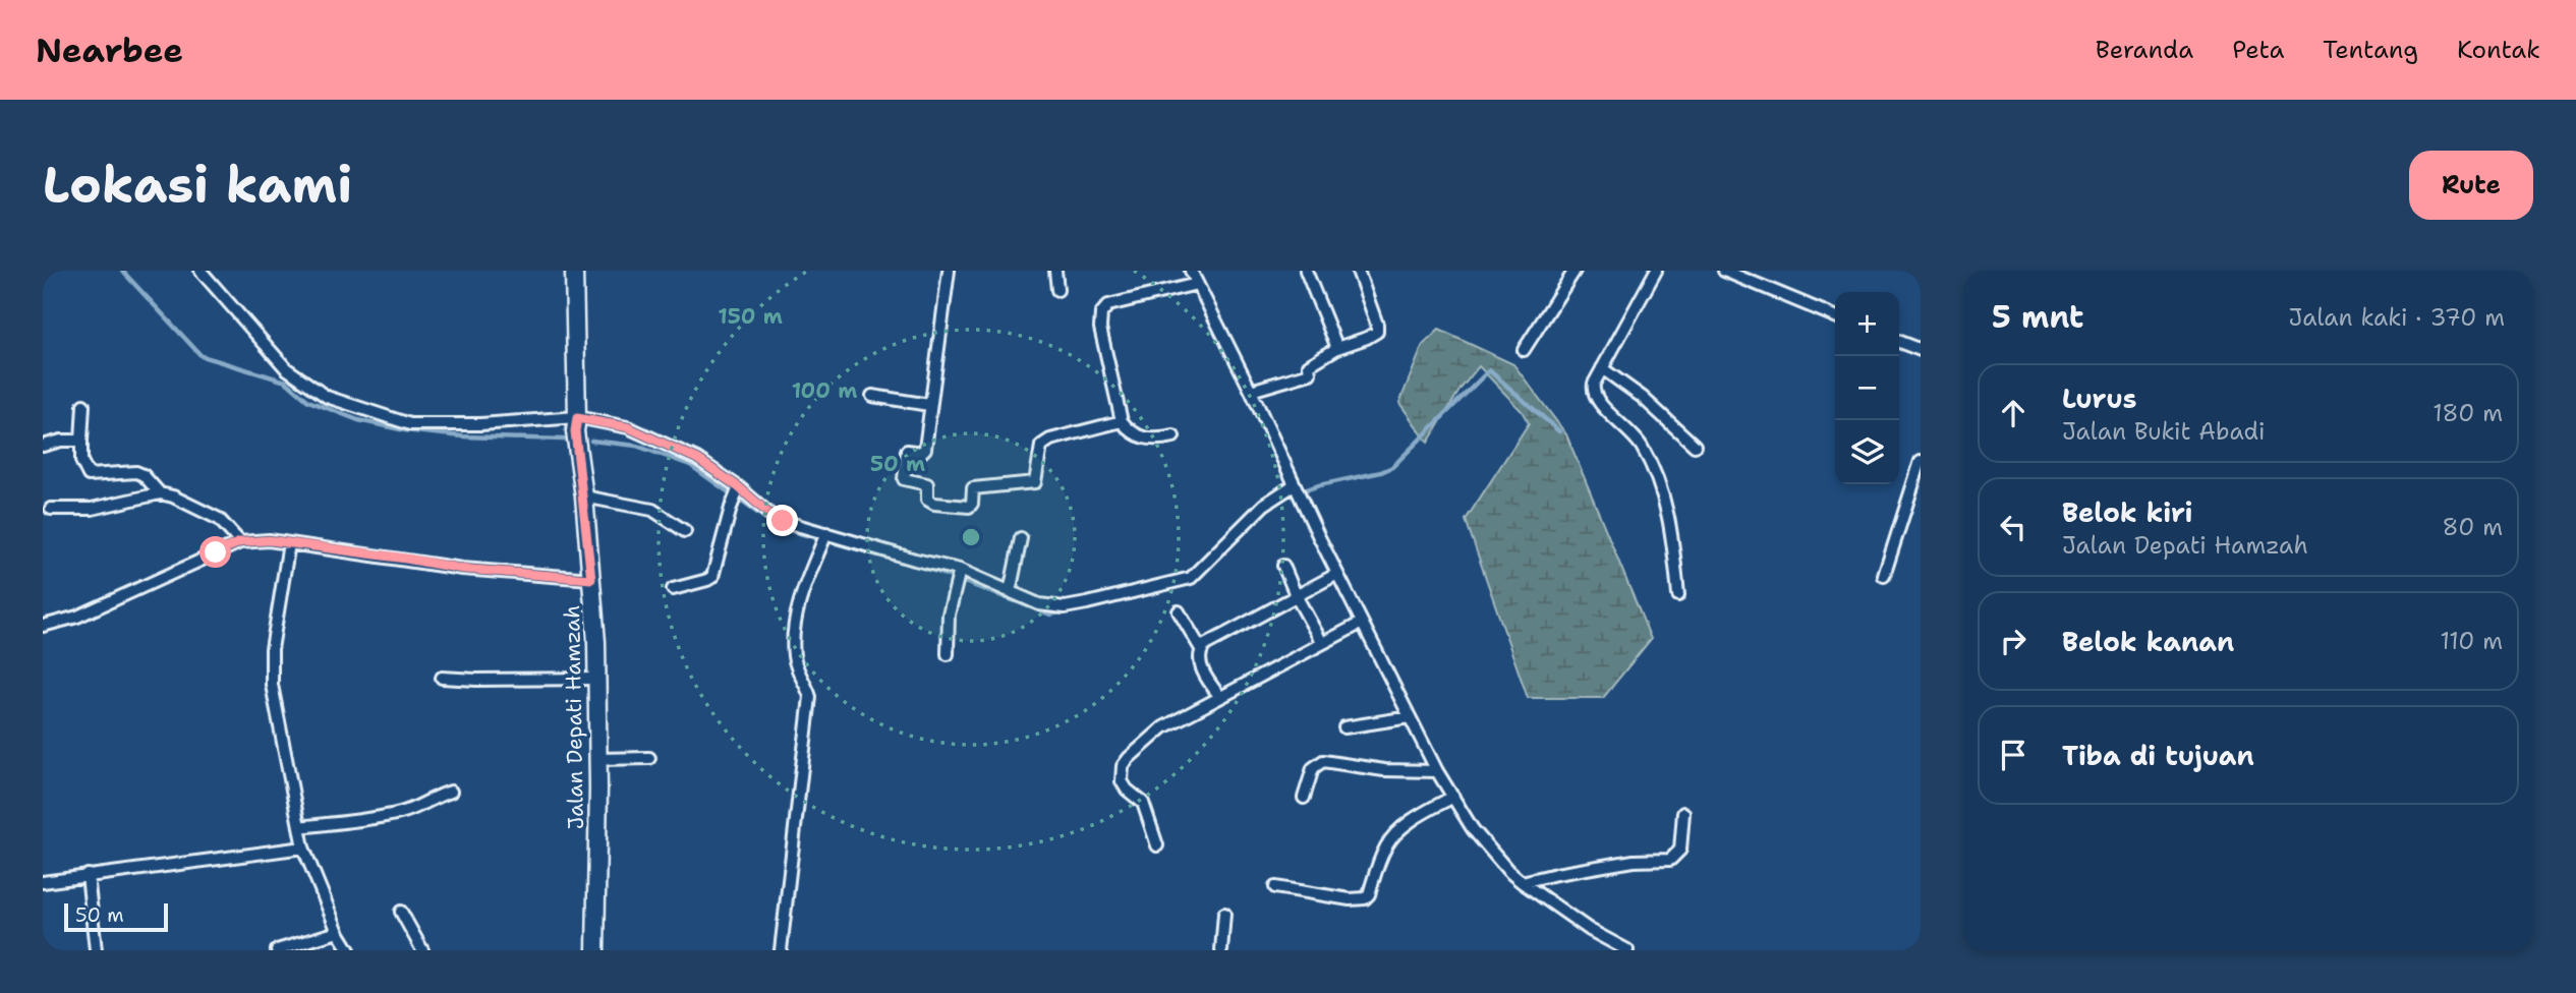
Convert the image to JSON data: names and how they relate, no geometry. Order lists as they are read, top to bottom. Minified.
{"streets":{"main road":["Jalan Depati Hamzah"]},"scale_bar":"50 m","page":{"header":"Nearbee","nav":["Beranda","Peta","Tentang","Kontak"],"buttons":"Rute","title":"Lokasi kami","heading":["5 mnt","Jalan kaki · 370 m"],"map_buttons":["+","−"],"list":[["Lurus","Jalan Bukit Abadi","180 m"],["Belok kiri","Jalan Depati Hamzah","80 m"],["Belok kanan","110 m"],"Tiba di tujuan"],"scale":"50 m"},"rings":["150 m","100 m","50 m"]}
